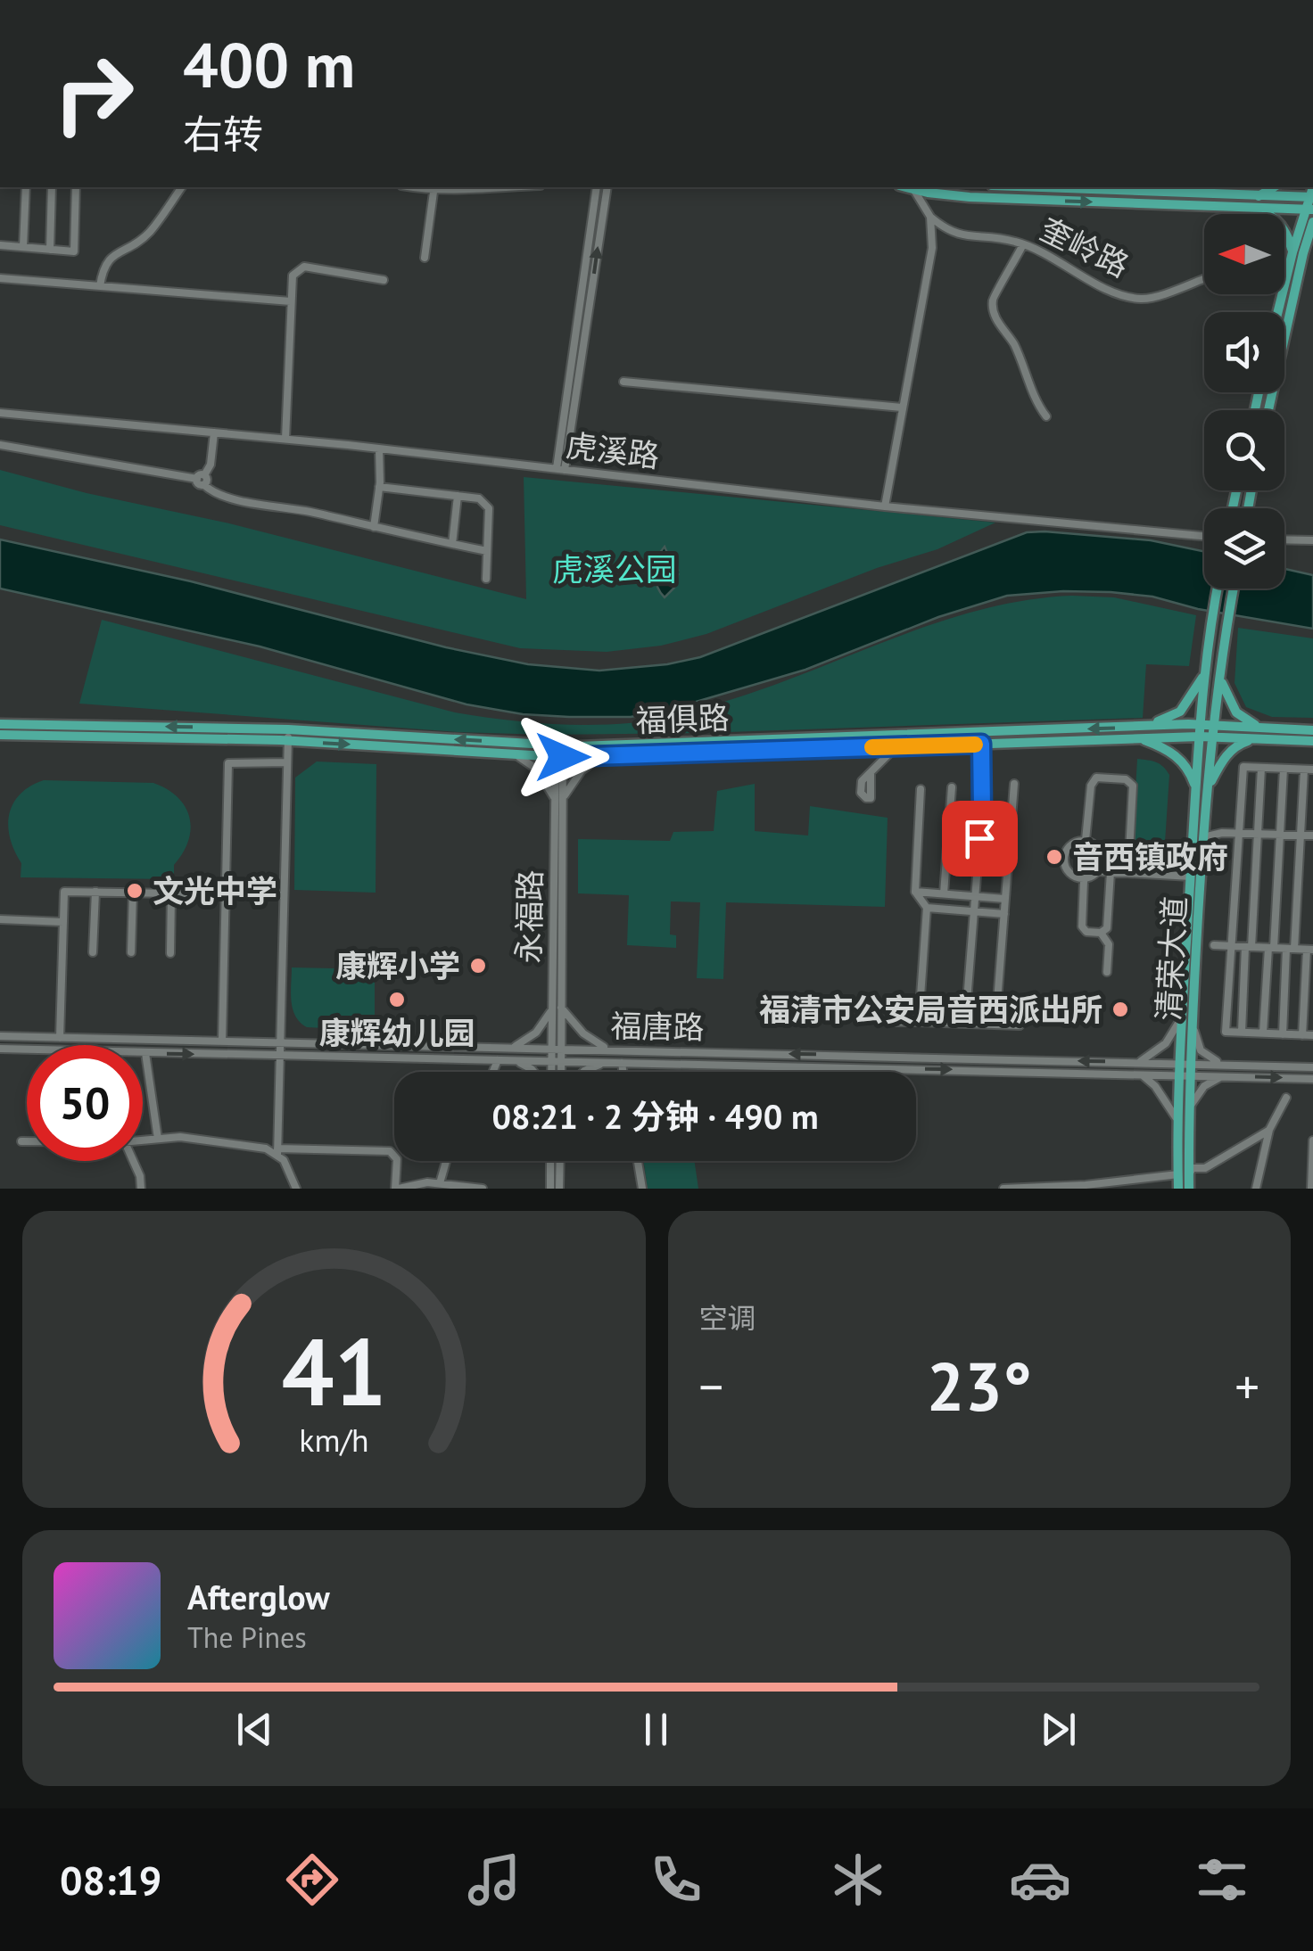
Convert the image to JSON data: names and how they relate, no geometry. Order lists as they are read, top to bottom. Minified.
{"streets":{"main road":["福俱路","清荣大道"],"street":["奎岭路","虎溪路","永福路","福唐路"]},"crossings":[["福俱路","永福路"],["福俱路","清荣大道"],["永福路","福唐路"],["清荣大道","福唐路"]],"parks":["虎溪公园"],"places":["音西镇政府","文光中学","康辉小学","康辉幼儿园","福清市公安局音西派出所"],"north":"left","page":{"turn":["400 m","右转"],"limit":"50","trip":"08:21 · 2 分钟 · 490 m","tile":"空调","heat":["−","23°","+"],"song":["Afterglow","The Pines"],"tabs":"08:19","gauge":["41","km/h"]}}
